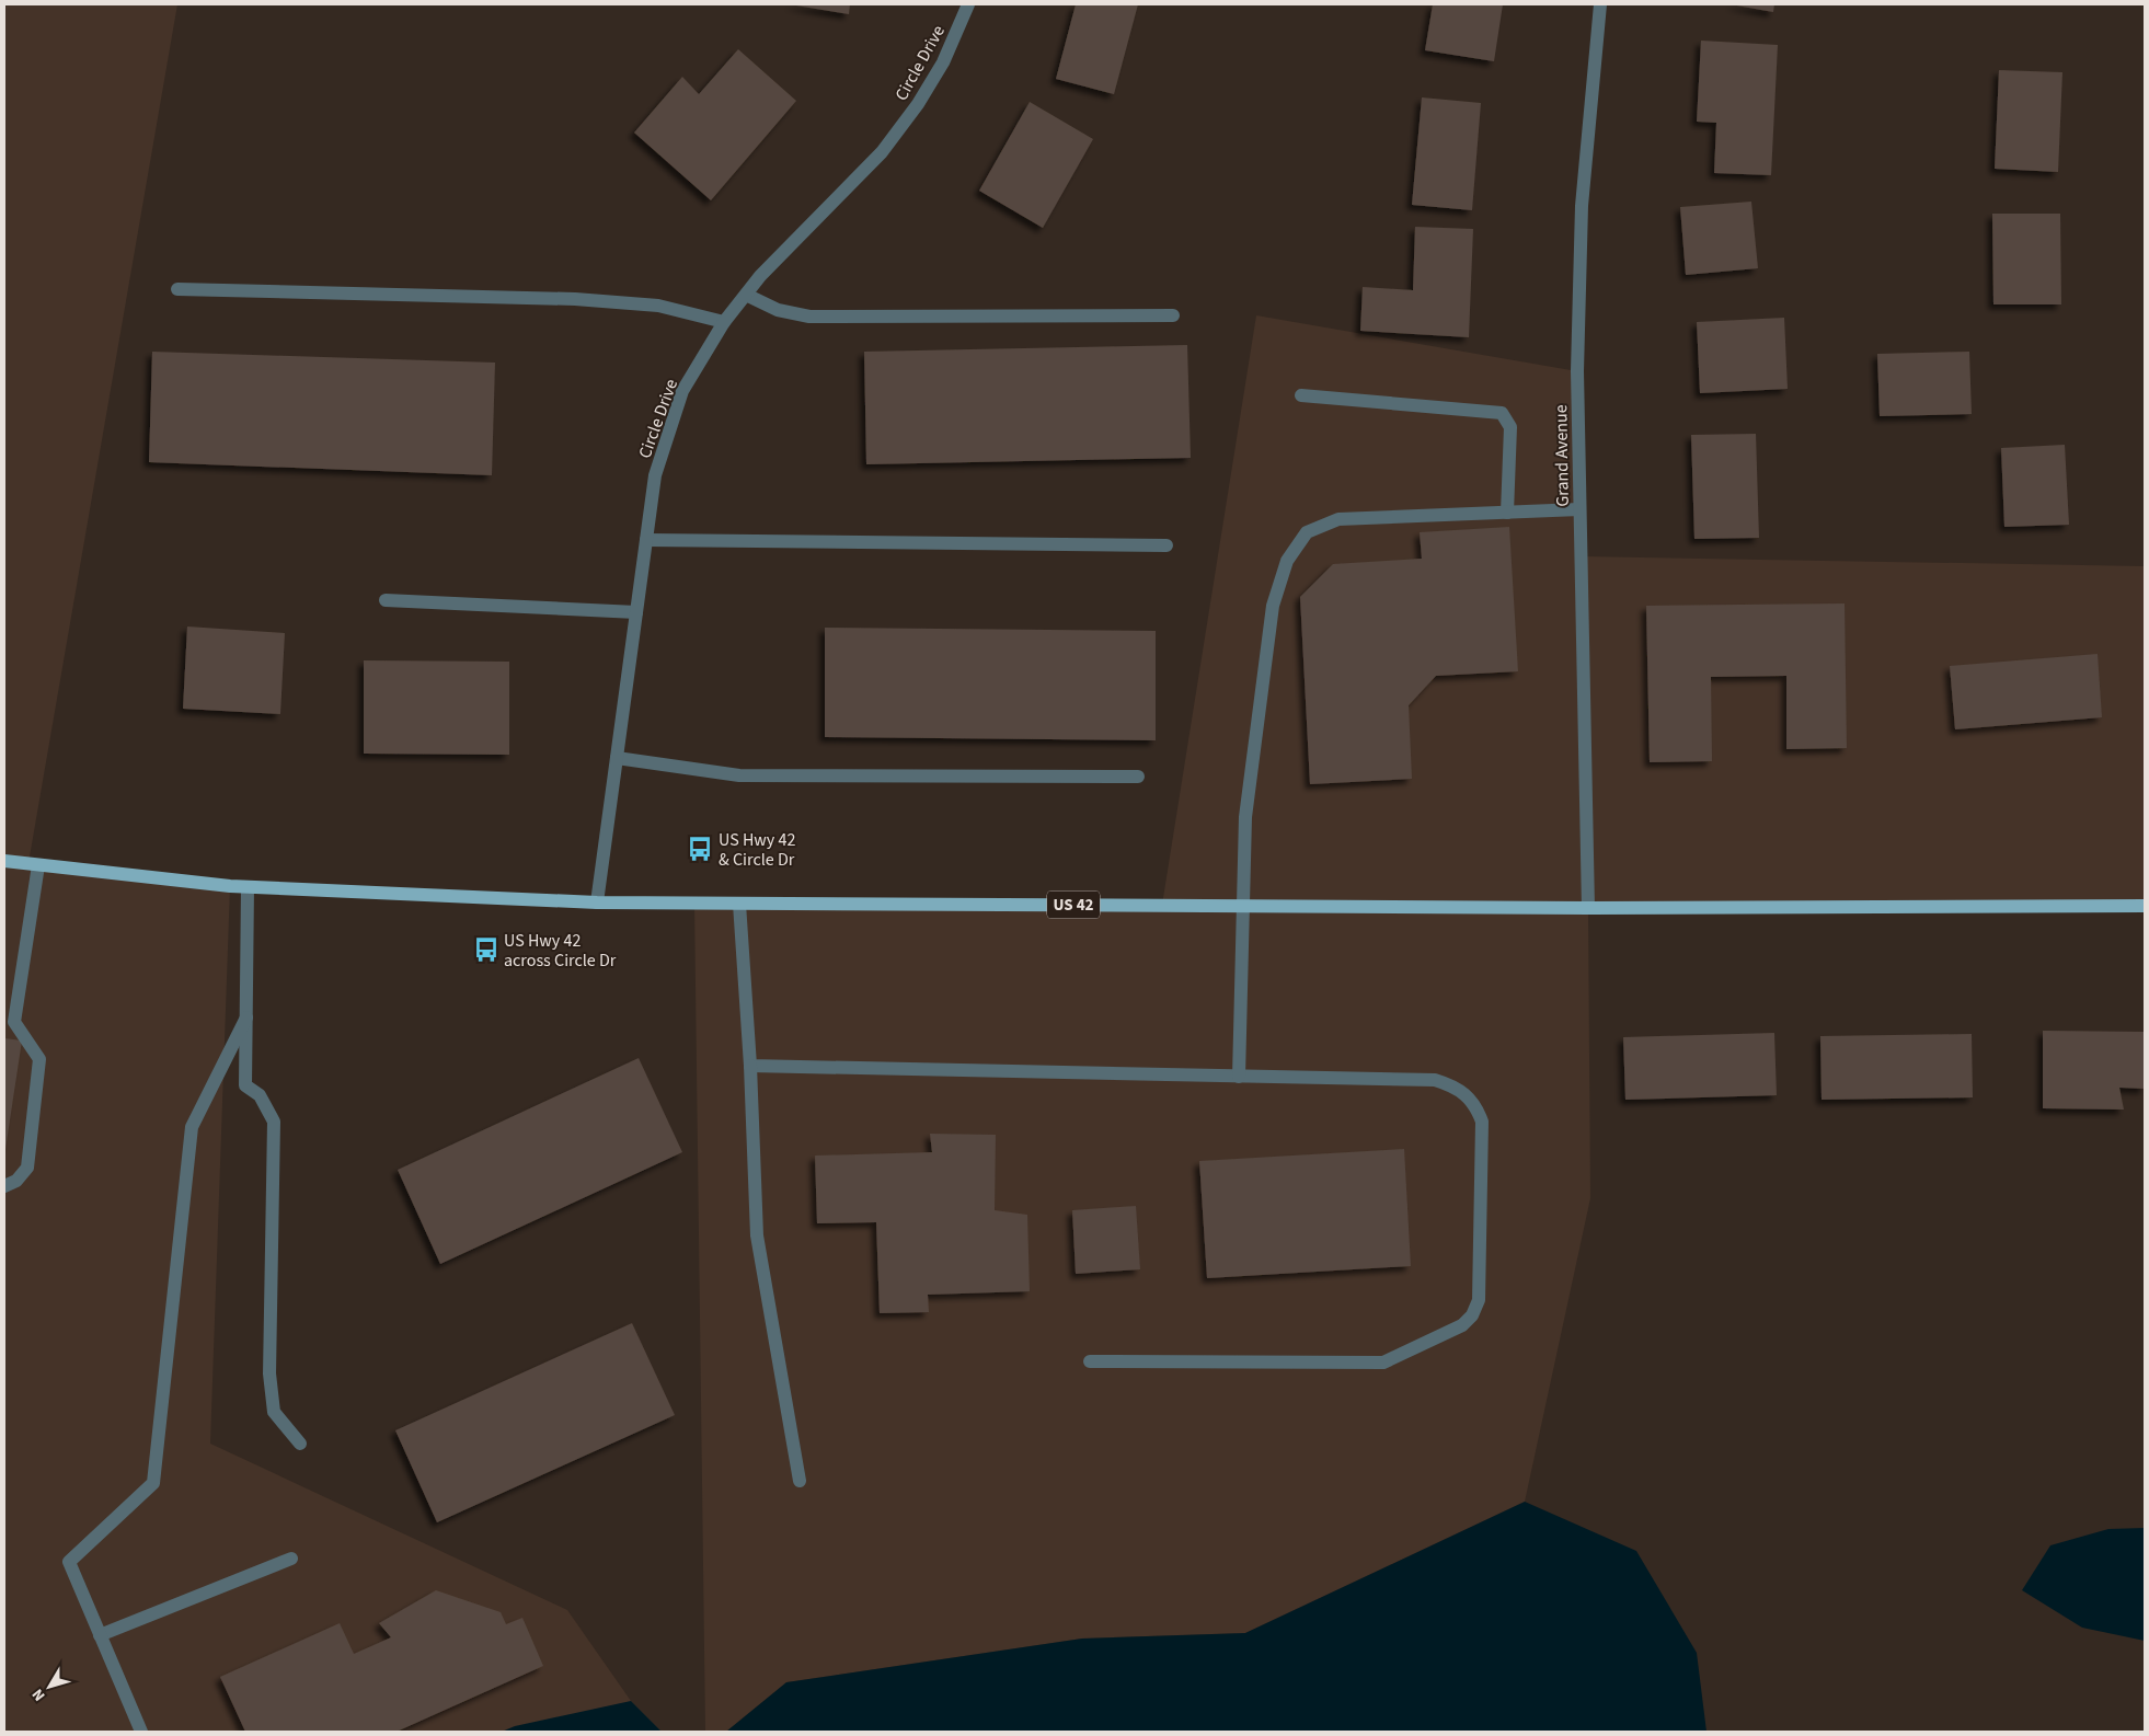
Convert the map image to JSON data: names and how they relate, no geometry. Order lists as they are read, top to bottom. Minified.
{"streets":{"main road":["US 42"],"street":["Circle Drive","Grand Avenue"]},"crossings":[["Circle Drive","US 42"],["Grand Avenue","US 42"]],"places":{"bus stop":["US Hwy 42 & Circle Dr","US Hwy 42 across Circle Dr"]},"north":"bottom left"}
